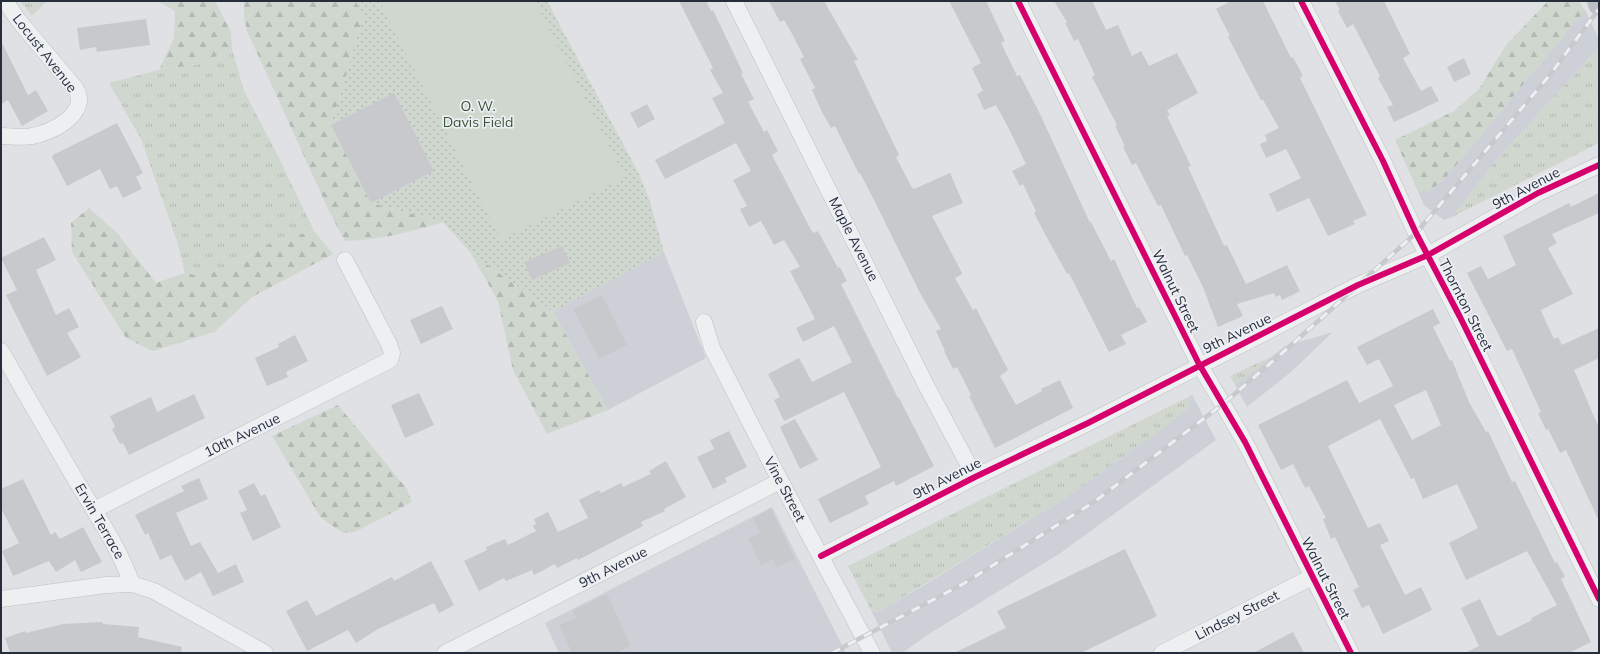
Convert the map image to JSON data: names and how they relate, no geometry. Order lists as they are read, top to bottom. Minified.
{"streets":{"street":["Locust Avenue","9th Avenue","Maple Avenue","Walnut Street","Thornton Street","10th Avenue","Vine Street","Ervin Terrace","Lindsey Street"]},"crossings":[["9th Avenue","Maple Avenue"],["9th Avenue","Walnut Street"],["9th Avenue","Thornton Street"],["9th Avenue","Vine Street"],["Walnut Street","Lindsey Street"],["10th Avenue","Ervin Terrace"]],"parks":["O. W. Davis Field"]}
